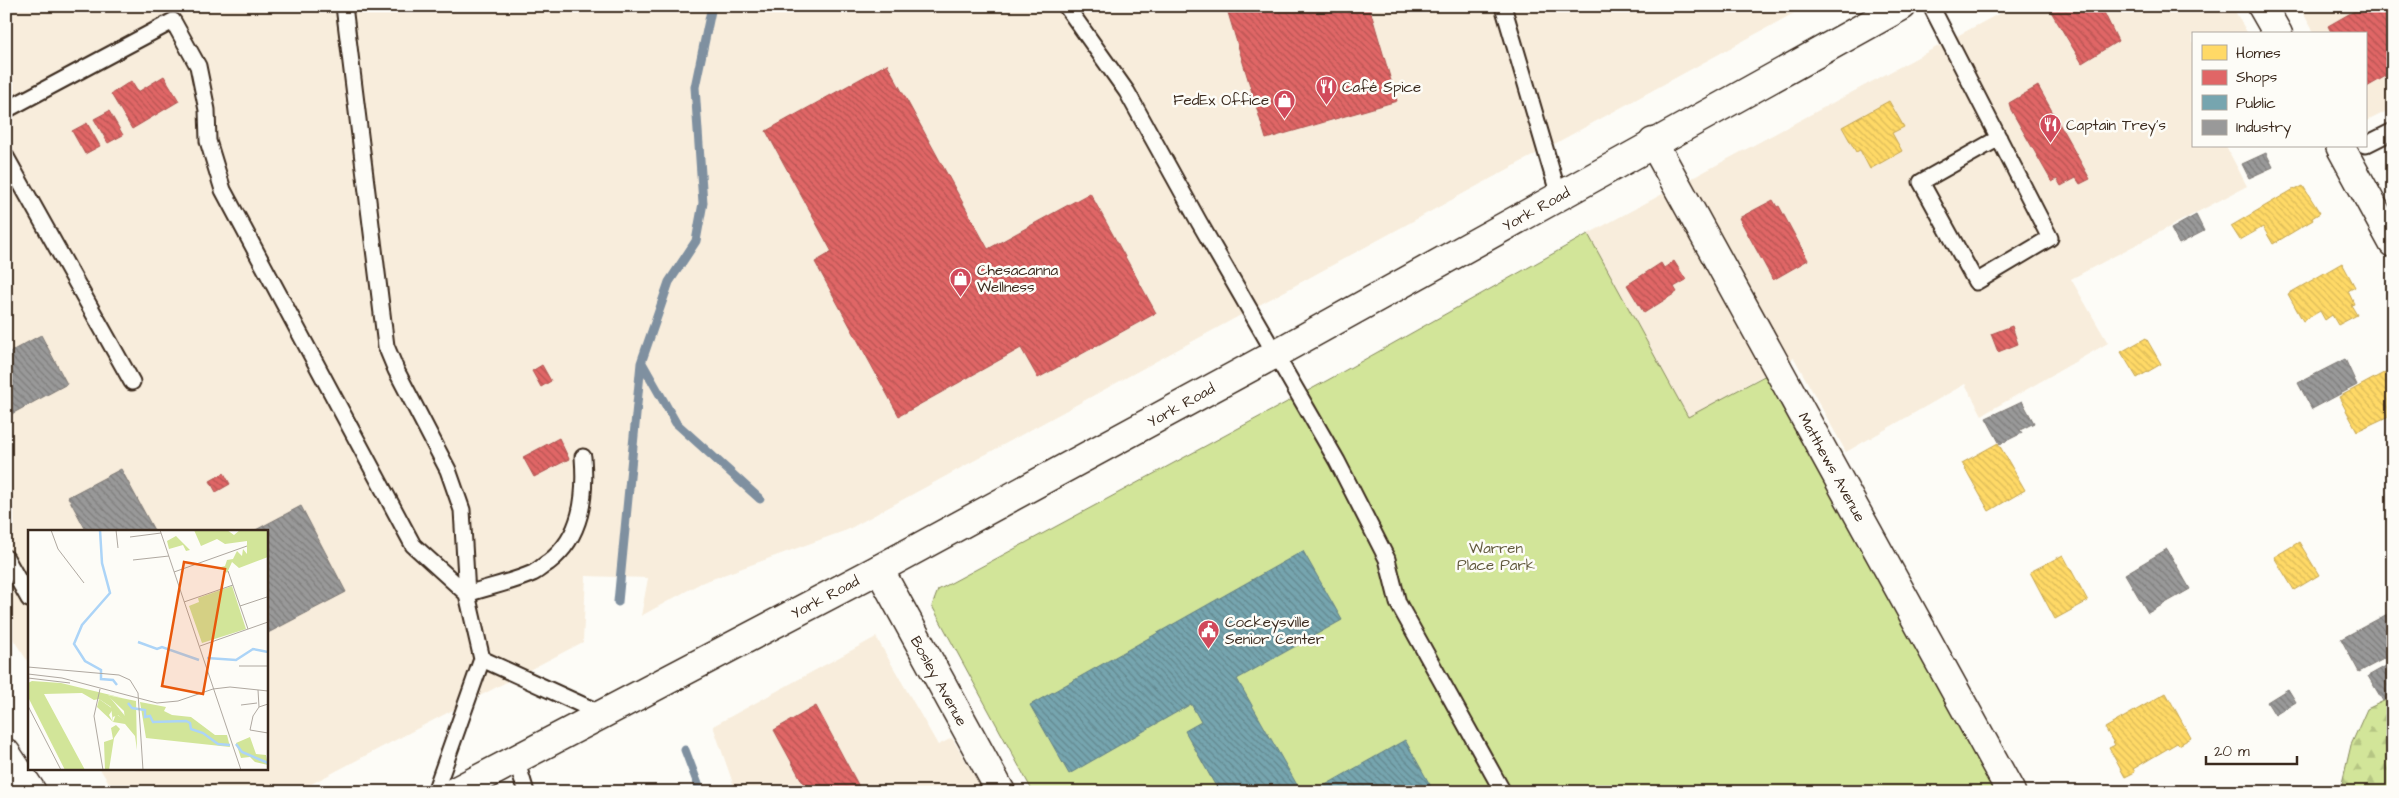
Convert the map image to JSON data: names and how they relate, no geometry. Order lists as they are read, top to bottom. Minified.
{"streets":{"main road":["York Road","Matthews Avenue","Bosley Avenue"]},"crossings":[["York Road","Matthews Avenue"],["York Road","Bosley Avenue"]],"parks":["Warren Place Park"],"places":{"restaurant":["Café Spice","Captain Trey's"],"shop":["FedEx Office","Chesacanna Wellness"],"public building":["Cockeysville Senior Center"]},"legend":["Homes","Shops","Public","Industry"],"scale_bar":"20 m"}
